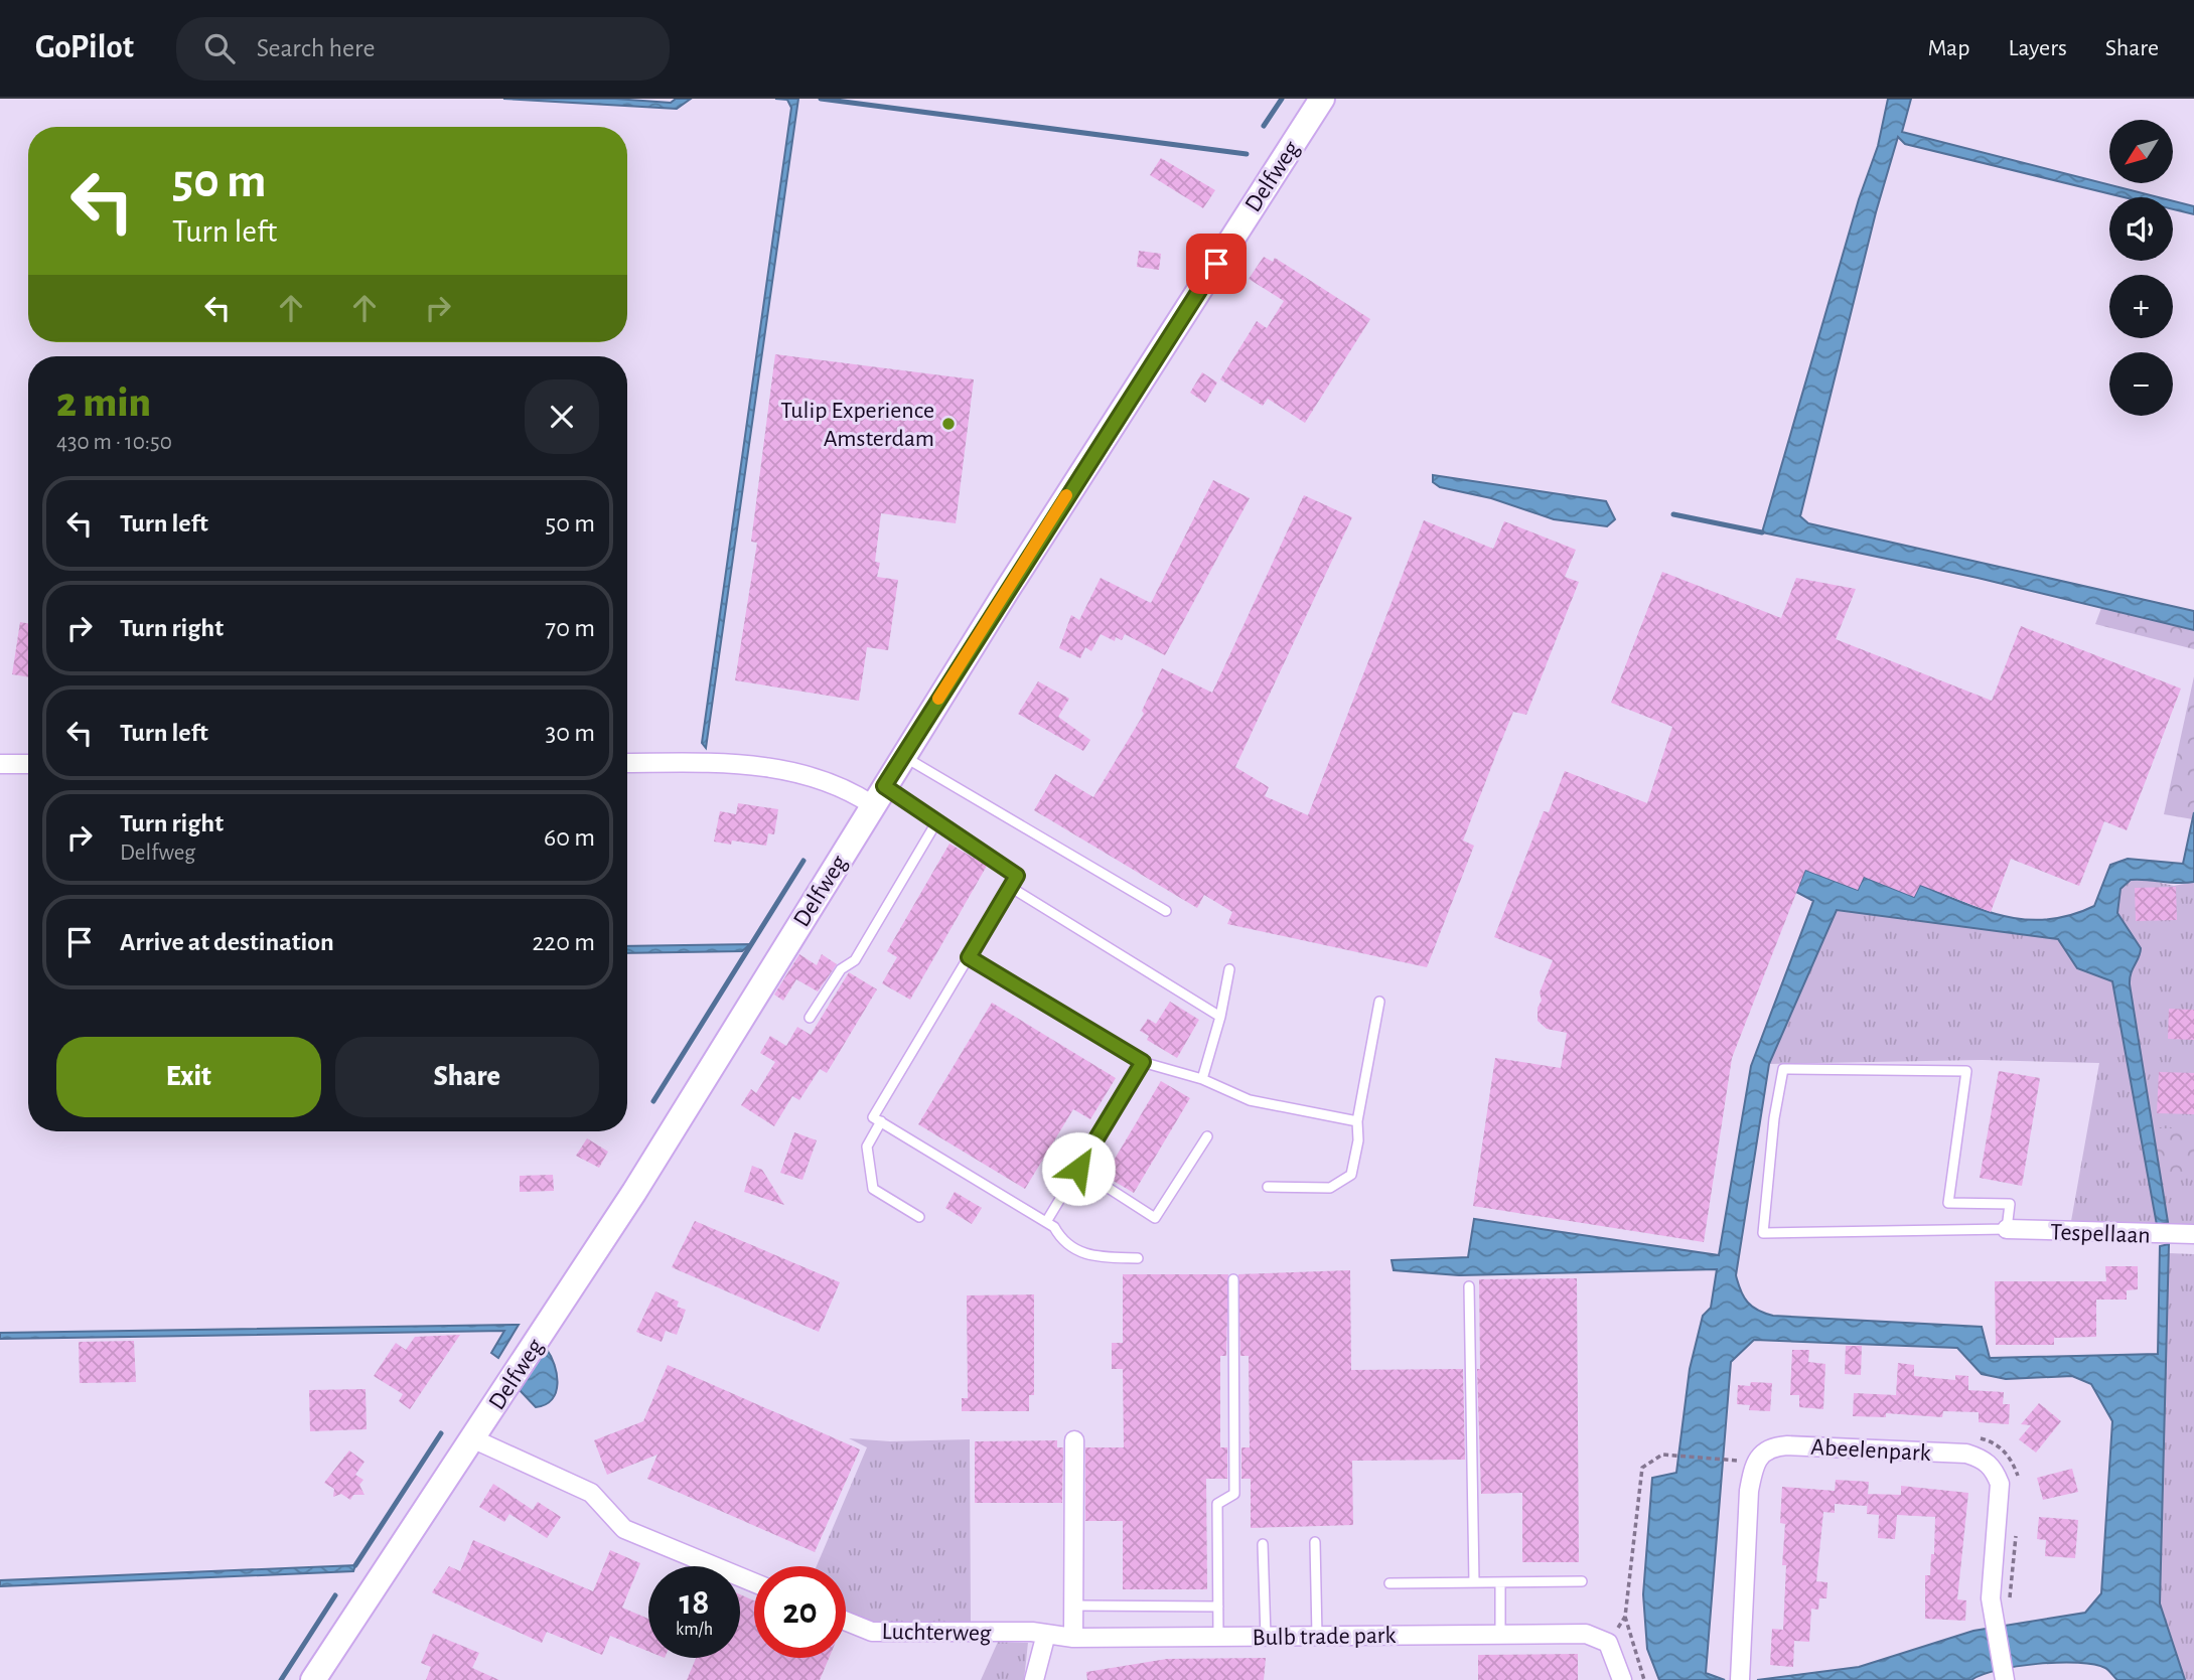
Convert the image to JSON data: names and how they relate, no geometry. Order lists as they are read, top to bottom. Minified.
{"streets":{"main road":["Delfweg"],"street":["Tespellaan","Abeelenpark","Luchterweg","Bulb trade park"]},"crossings":[["Luchterweg","Bulb trade park"]],"places":["Tulip Experience Amsterdam"],"north":"bottom left","page":{"header":"GoPilot","search":"Search here","nav":["Map","Layers","Share"],"map_buttons":["+","−"],"turn":["50 m","Turn left"],"heading":["2 min","430 m · 10:50"],"list":[{"name":"Turn left","value":"50 m"},{"name":"Turn right","value":"70 m"},{"name":"Turn left","value":"30 m"},{"name":"Turn right","note":"Delfweg","value":"60 m"},{"name":"Arrive at destination","value":"220 m"}],"buttons":["Exit","Share"],"speed":"18 km/h","limit":"20"}}
